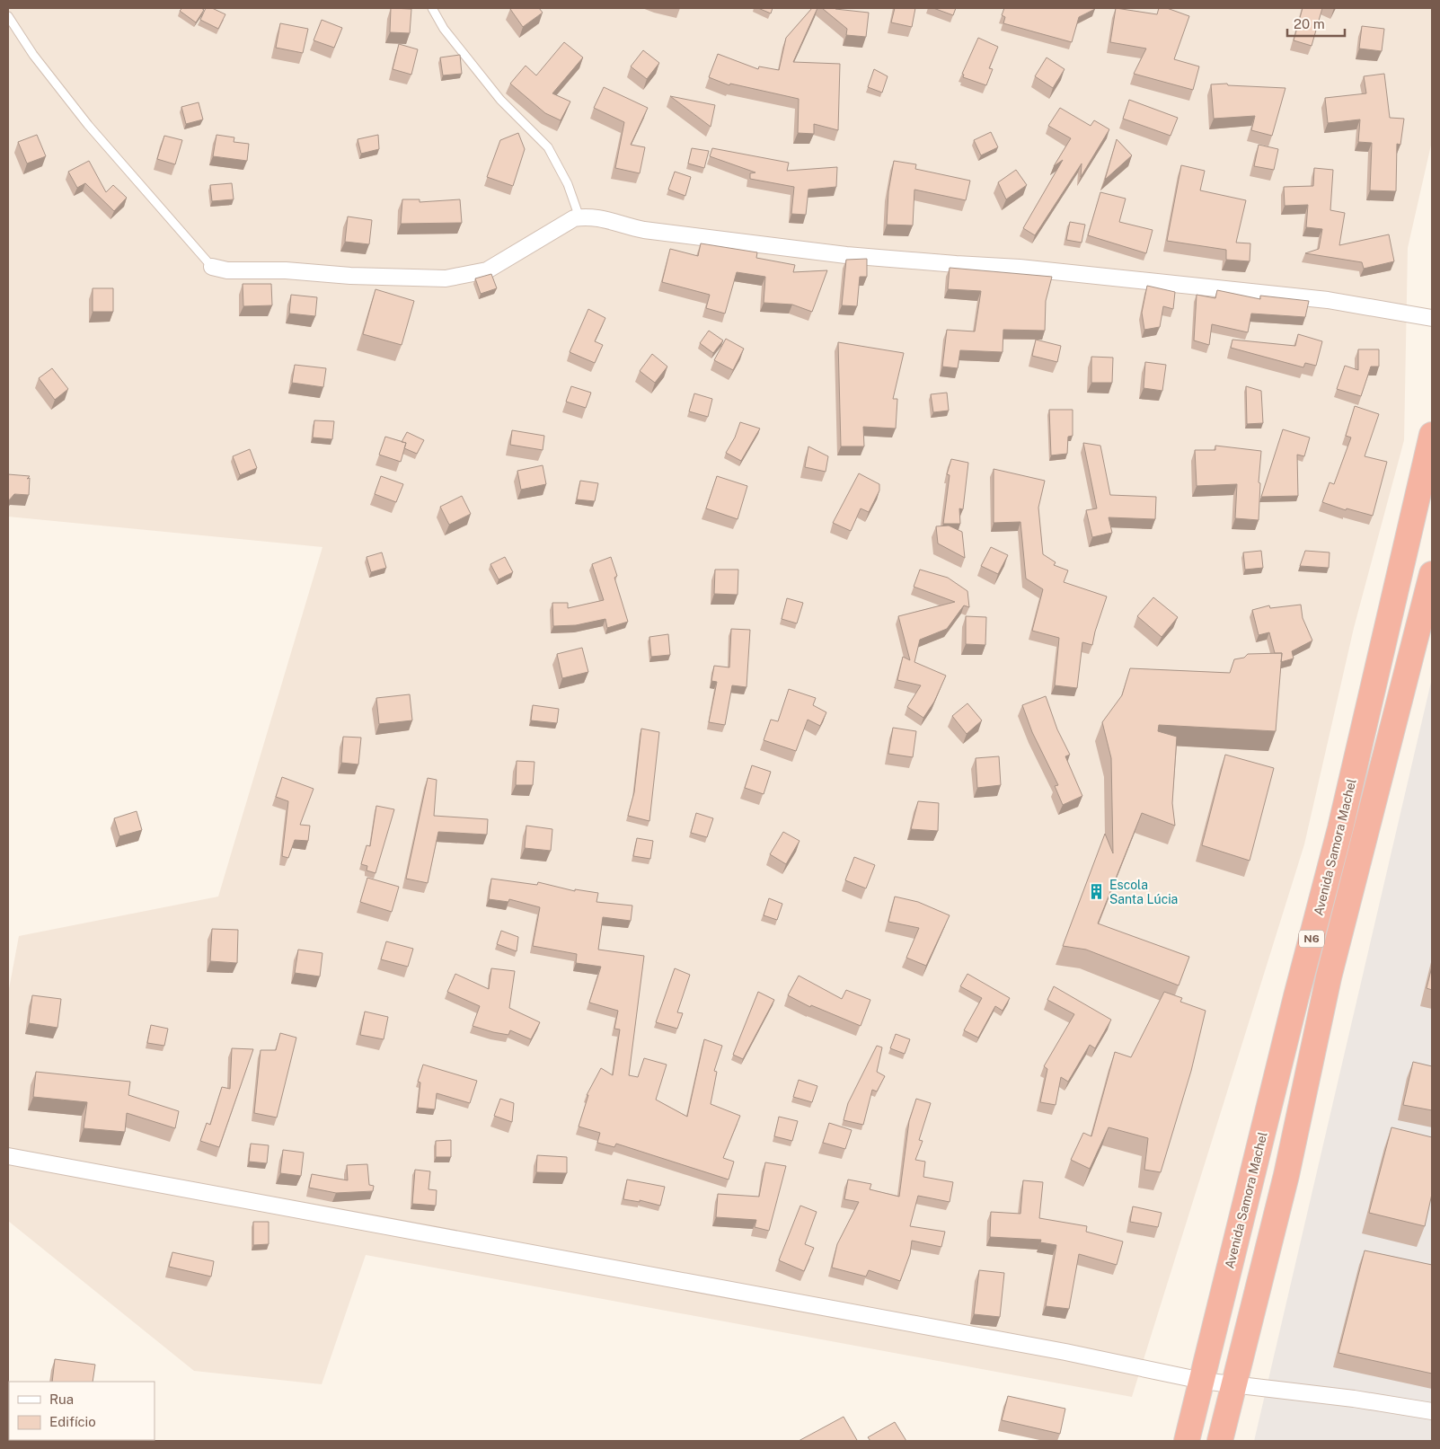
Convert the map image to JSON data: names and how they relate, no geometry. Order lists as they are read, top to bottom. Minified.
{"streets":{"highway":["Avenida Samora Machel","N6"]},"places":{"building":["Escola Santa Lúcia"]},"legend":["Rua","Edifício"],"scale_bar":"20 m"}
